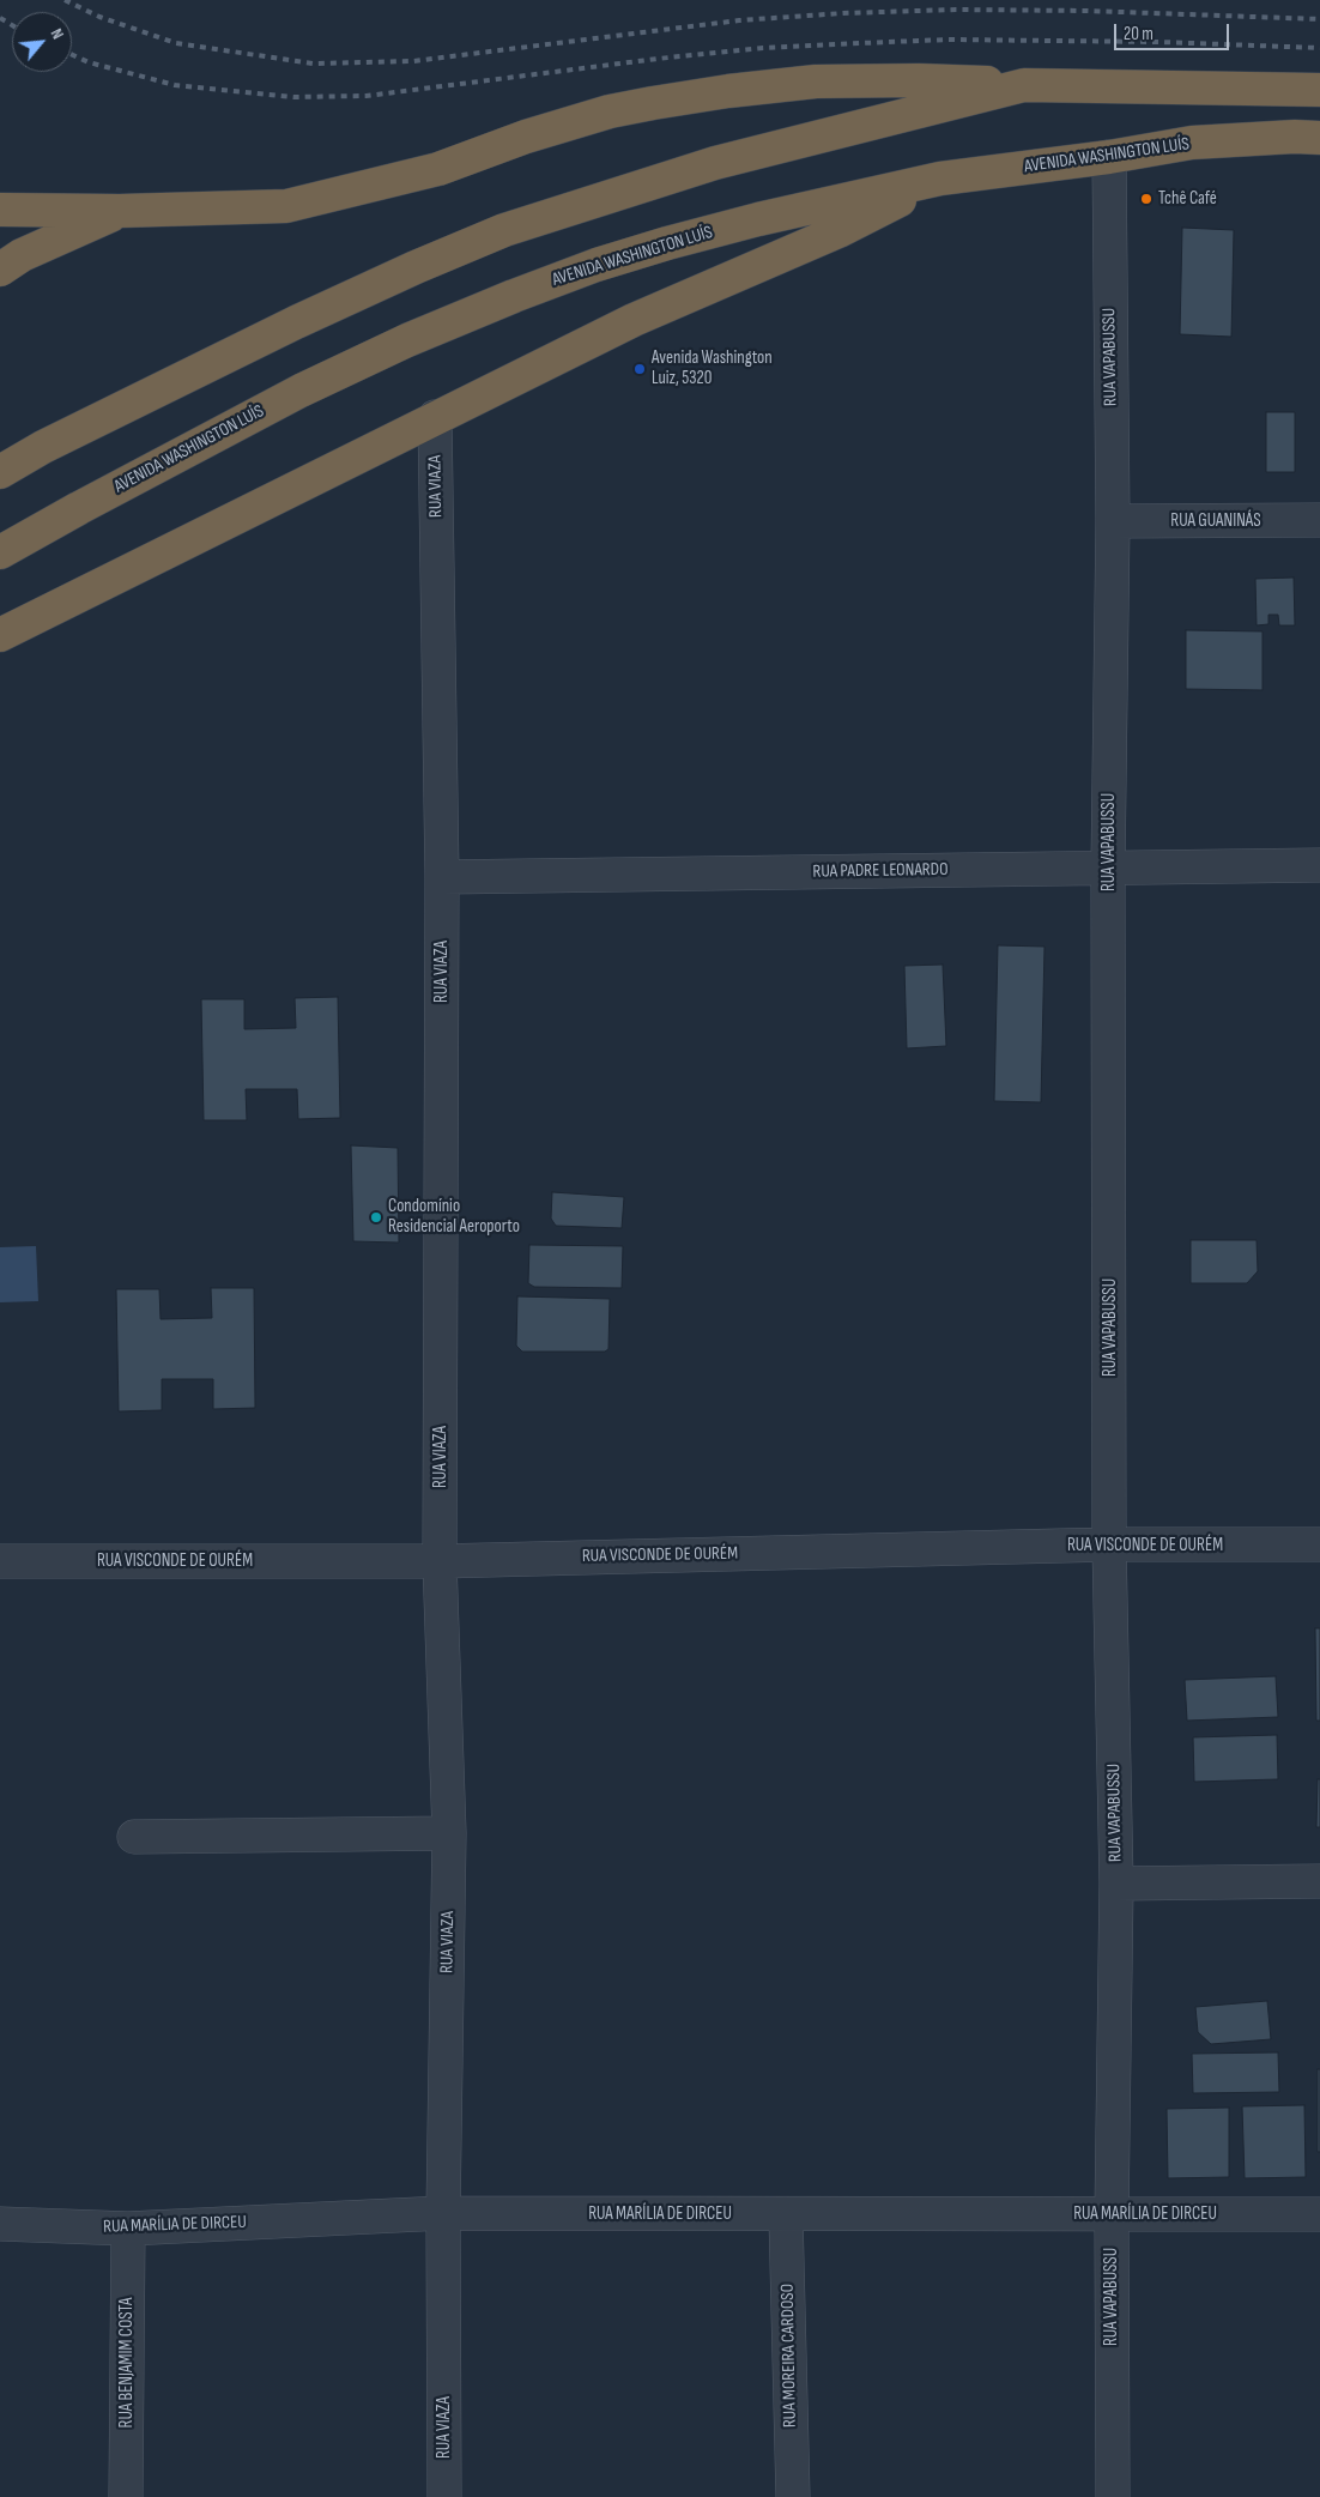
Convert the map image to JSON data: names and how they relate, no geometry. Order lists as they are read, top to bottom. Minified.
{"streets":{"highway":["AVENIDA WASHINGTON LUÍS"],"street":["RUA VAPABUSSU","RUA VIAZA","RUA GUANINÁS","RUA PADRE LEONARDO","RUA VISCONDE DE OURÉM","RUA MARÍLIA DE DIRCEU","RUA MOREIRA CARDOSO","RUA BENJAMIM COSTA"]},"crossings":[["AVENIDA WASHINGTON LUÍS","RUA VAPABUSSU"],["RUA VAPABUSSU","RUA GUANINÁS"],["RUA VAPABUSSU","RUA PADRE LEONARDO"],["RUA VAPABUSSU","RUA VISCONDE DE OURÉM"],["RUA VAPABUSSU","RUA MARÍLIA DE DIRCEU"],["RUA VIAZA","RUA PADRE LEONARDO"],["RUA VIAZA","RUA VISCONDE DE OURÉM"],["RUA VIAZA","RUA MARÍLIA DE DIRCEU"],["RUA MARÍLIA DE DIRCEU","RUA MOREIRA CARDOSO"],["RUA MARÍLIA DE DIRCEU","RUA BENJAMIM COSTA"]],"places":["Tchê Café","Avenida Washington Luiz, 5320","Condomínio Residencial Aeroporto"],"scale_bar":"20 m","north":"top right"}
